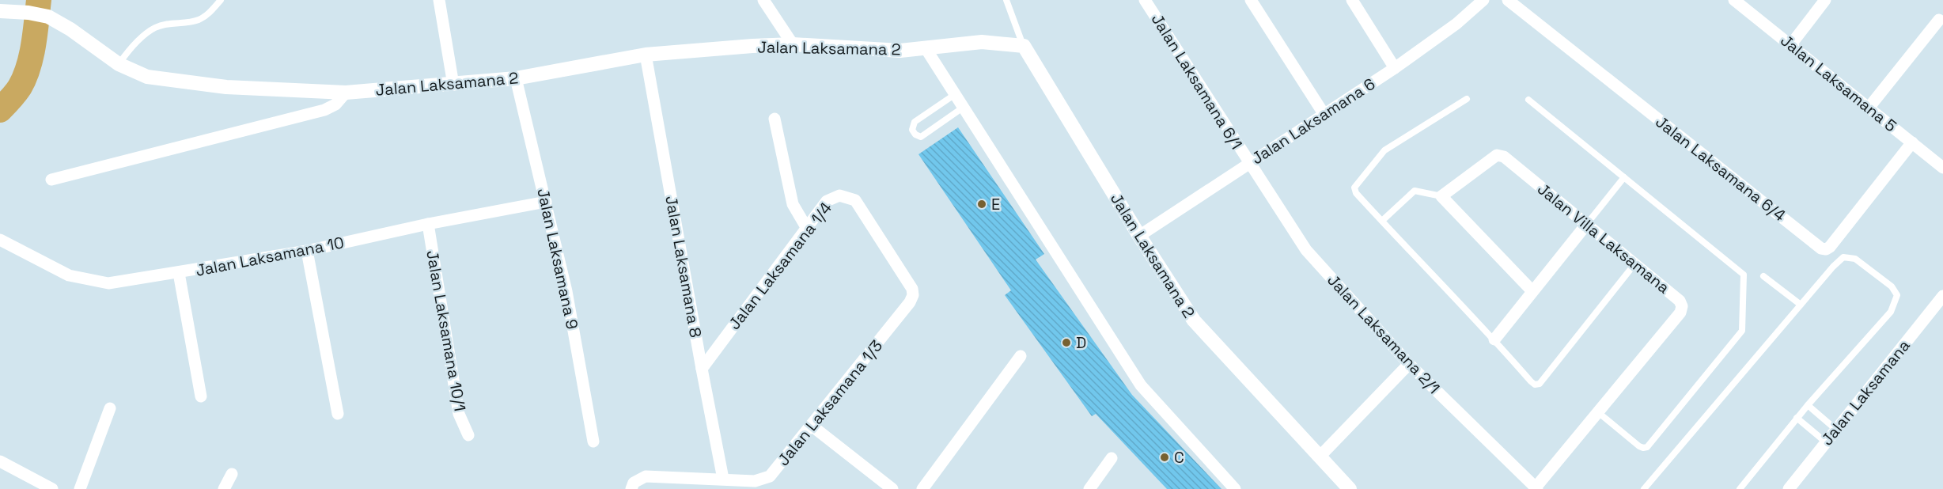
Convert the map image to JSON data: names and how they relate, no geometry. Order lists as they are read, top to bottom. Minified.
{"streets":{"street":["Jalan Laksamana 2","Jalan Laksamana 6/1","Jalan Laksamana 5","Jalan Laksamana 6","Jalan Laksamana 6/4","Jalan Villa Laksamana","Jalan Laksamana 10","Jalan Laksamana 9","Jalan Laksamana 1/4","Jalan Laksamana 8","Jalan Laksamana 10/1","Jalan Laksamana 2/1","Jalan Laksamana","Jalan Laksamana 1/3"]},"crossings":[["Jalan Laksamana 2","Jalan Laksamana 6"],["Jalan Laksamana 2","Jalan Laksamana 9"],["Jalan Laksamana 2","Jalan Laksamana 8"],["Jalan Laksamana 6/1","Jalan Laksamana 6"],["Jalan Laksamana 6/1","Jalan Laksamana 2/1"],["Jalan Laksamana 5","Jalan Laksamana 6/4"],["Jalan Laksamana 6","Jalan Laksamana 2/1"],["Jalan Villa Laksamana","Jalan Laksamana 2/1"],["Jalan Laksamana 10","Jalan Laksamana 9"],["Jalan Laksamana 10","Jalan Laksamana 10/1"],["Jalan Laksamana 1/4","Jalan Laksamana 8"],["Jalan Laksamana 1/4","Jalan Laksamana 1/3"],["Jalan Laksamana 8","Jalan Laksamana 1/3"]],"places":["E","D","C"]}
